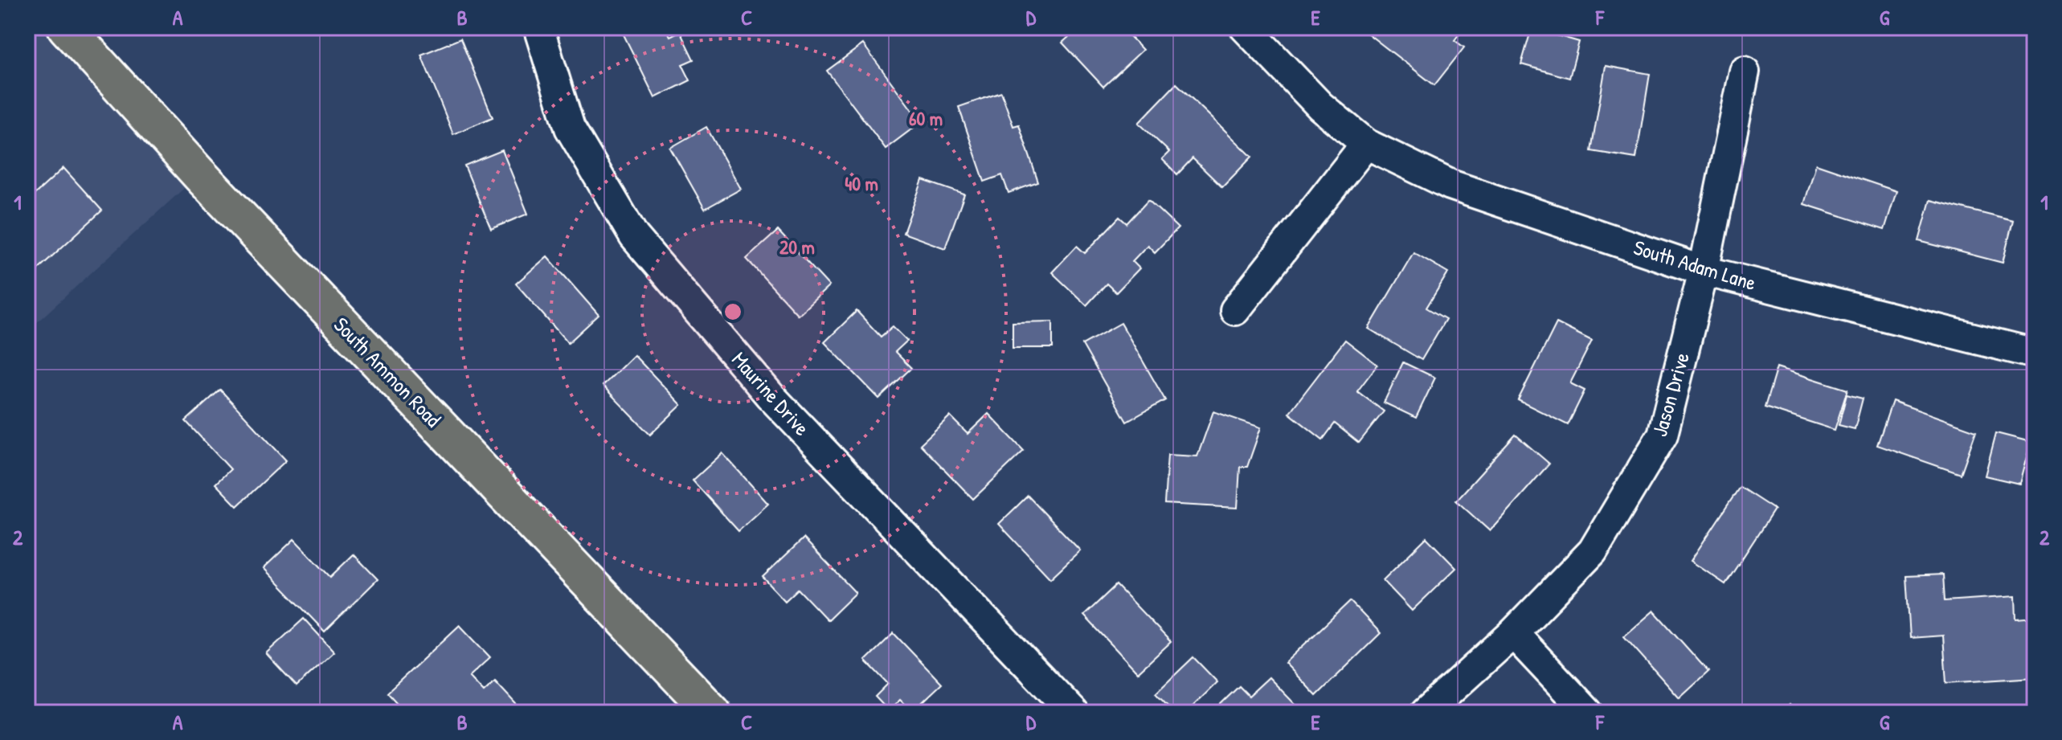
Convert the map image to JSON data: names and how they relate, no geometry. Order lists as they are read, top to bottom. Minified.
{"streets":{"main road":["South Ammon Road"],"street":["South Adam Lane","Maurine Drive","Jason Drive"]},"crossings":[["South Adam Lane","Jason Drive"]],"grid":{"columns":["A","B","C","D","E","F","G"],"rows":["1","2"]},"rings":["60 m","40 m","20 m"]}
